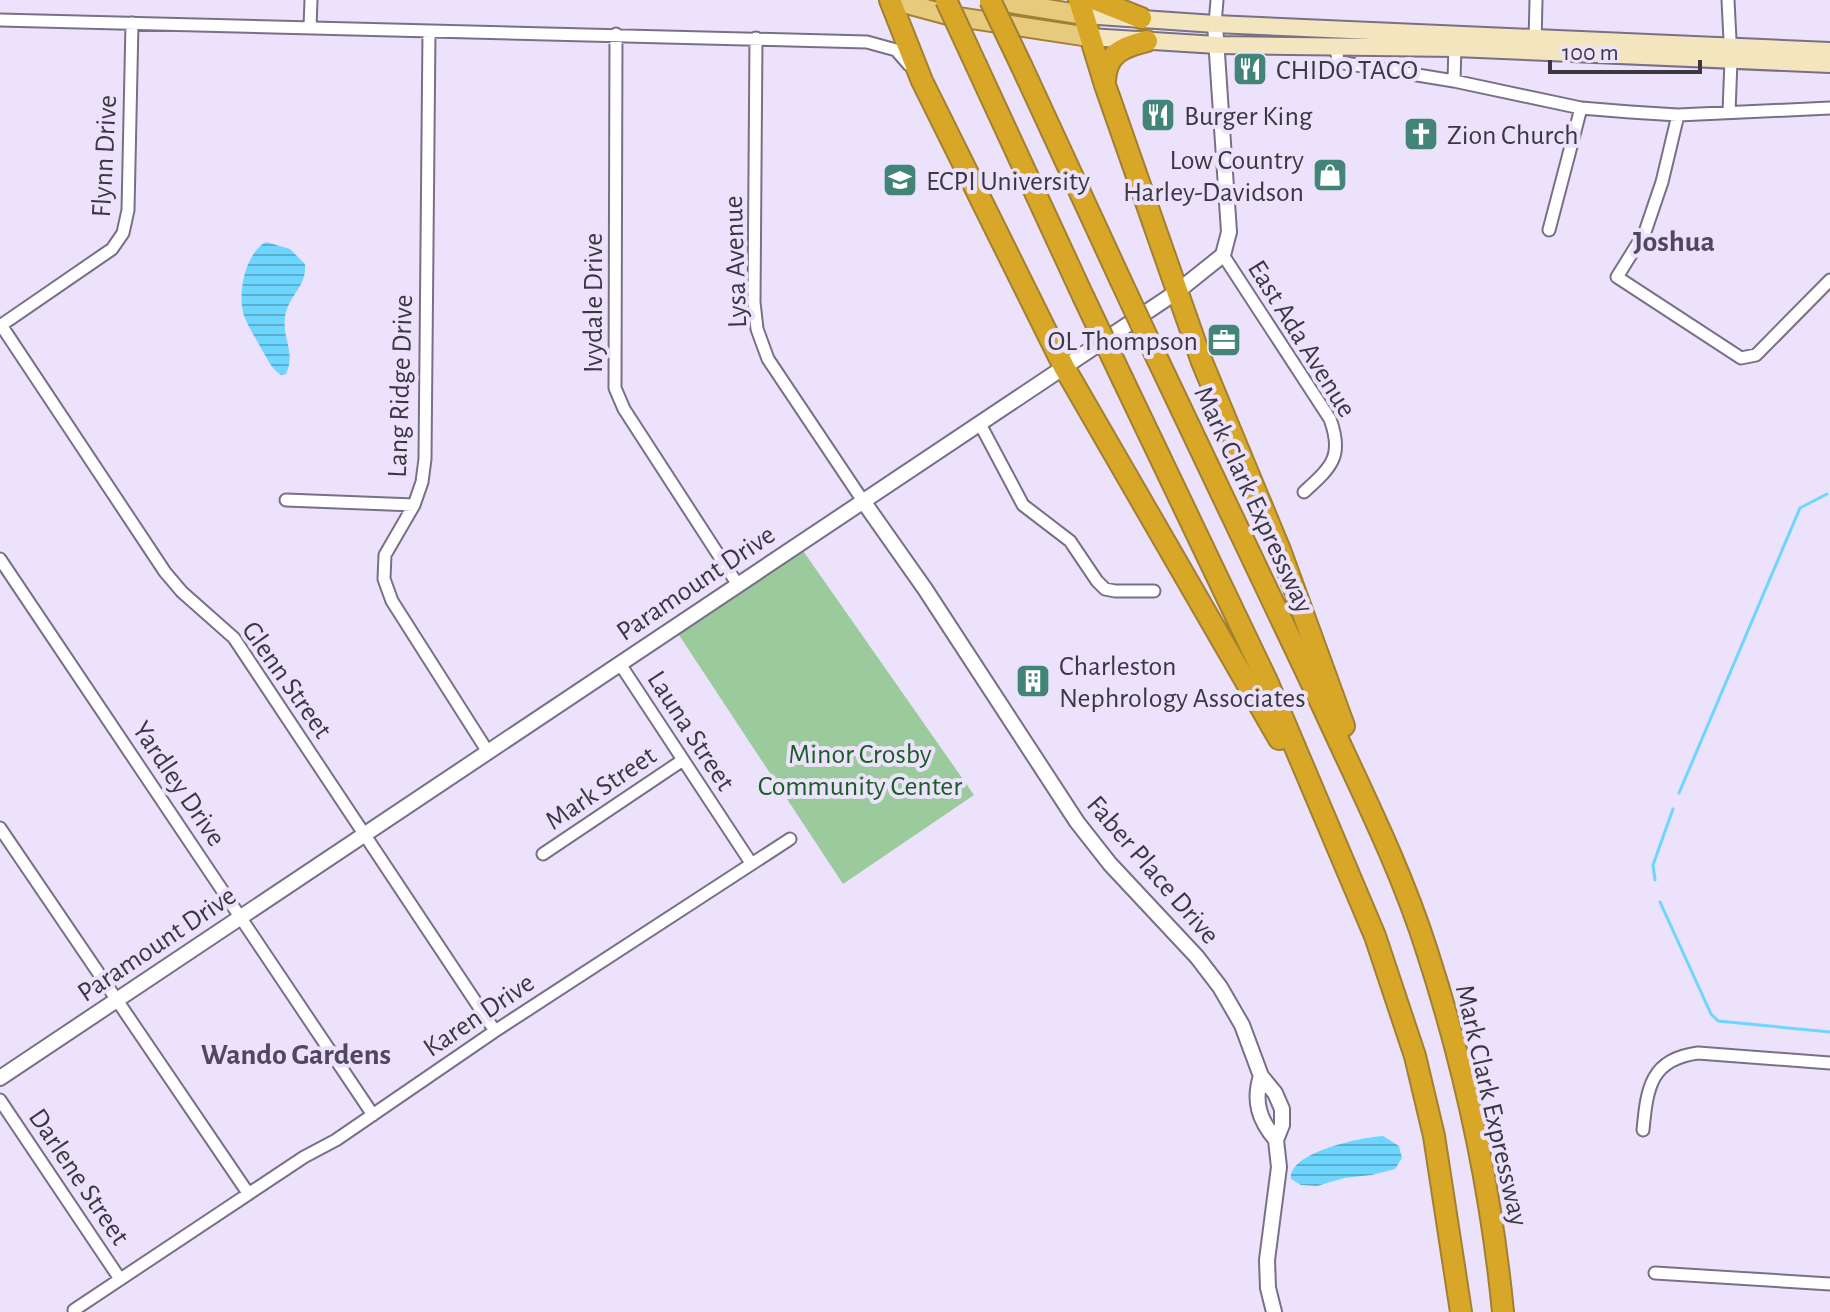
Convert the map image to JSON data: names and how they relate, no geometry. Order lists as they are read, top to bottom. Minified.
{"streets":{"highway":["Mark Clark Expressway"],"street":["Flynn Drive","Lysa Avenue","Ivydale Drive","East Ada Avenue","Lang Ridge Drive","Paramount Drive","Glenn Street","Launa Street","Yardley Drive","Mark Street","Faber Place Drive","Karen Drive","Darlene Street"]},"crossings":[["Flynn Drive","Glenn Street"],["Lysa Avenue","Paramount Drive"],["Lysa Avenue","Faber Place Drive"],["Ivydale Drive","Paramount Drive"],["East Ada Avenue","Paramount Drive"],["Lang Ridge Drive","Paramount Drive"],["Paramount Drive","Glenn Street"],["Paramount Drive","Launa Street"],["Paramount Drive","Yardley Drive"],["Paramount Drive","Faber Place Drive"],["Glenn Street","Karen Drive"],["Launa Street","Mark Street"],["Launa Street","Karen Drive"],["Yardley Drive","Karen Drive"],["Karen Drive","Darlene Street"]],"districts":["Joshua","Wando Gardens"],"parks":["Minor Crosby Community Center"],"places":{"restaurant":["CHIDO TACO","Burger King"],"church":["Zion Church"],"shop":["Low Country Harley-Davidson"],"school or university":["ECPI University"],"office":["OL Thompson"],"building":["Charleston Nephrology Associates"]},"scale_bar":"100 m"}
